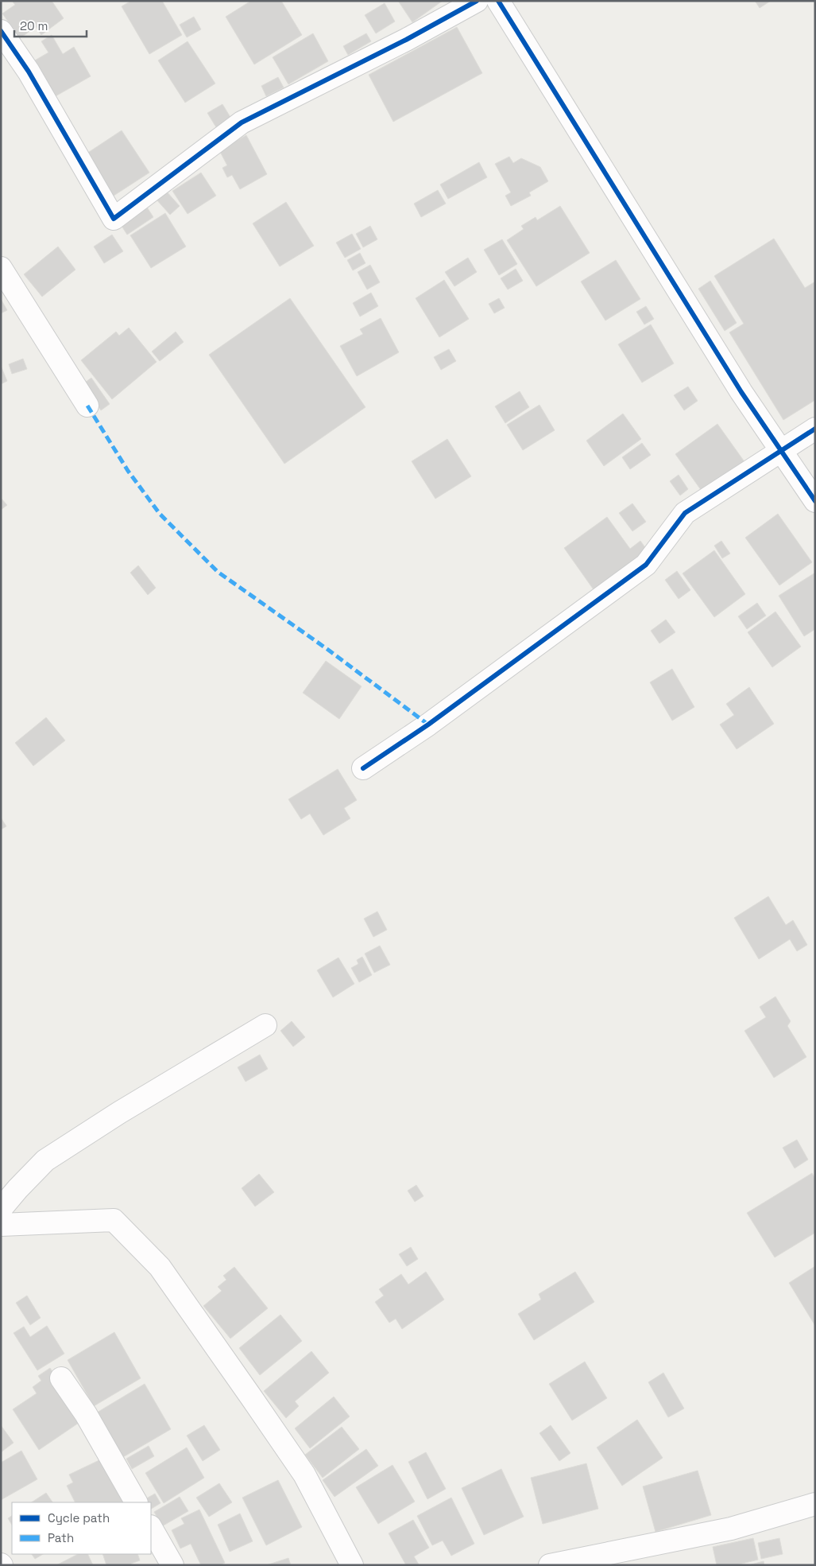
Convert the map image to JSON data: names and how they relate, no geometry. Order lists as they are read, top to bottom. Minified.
{"legend":["Cycle path","Path"],"scale_bar":"20 m"}
